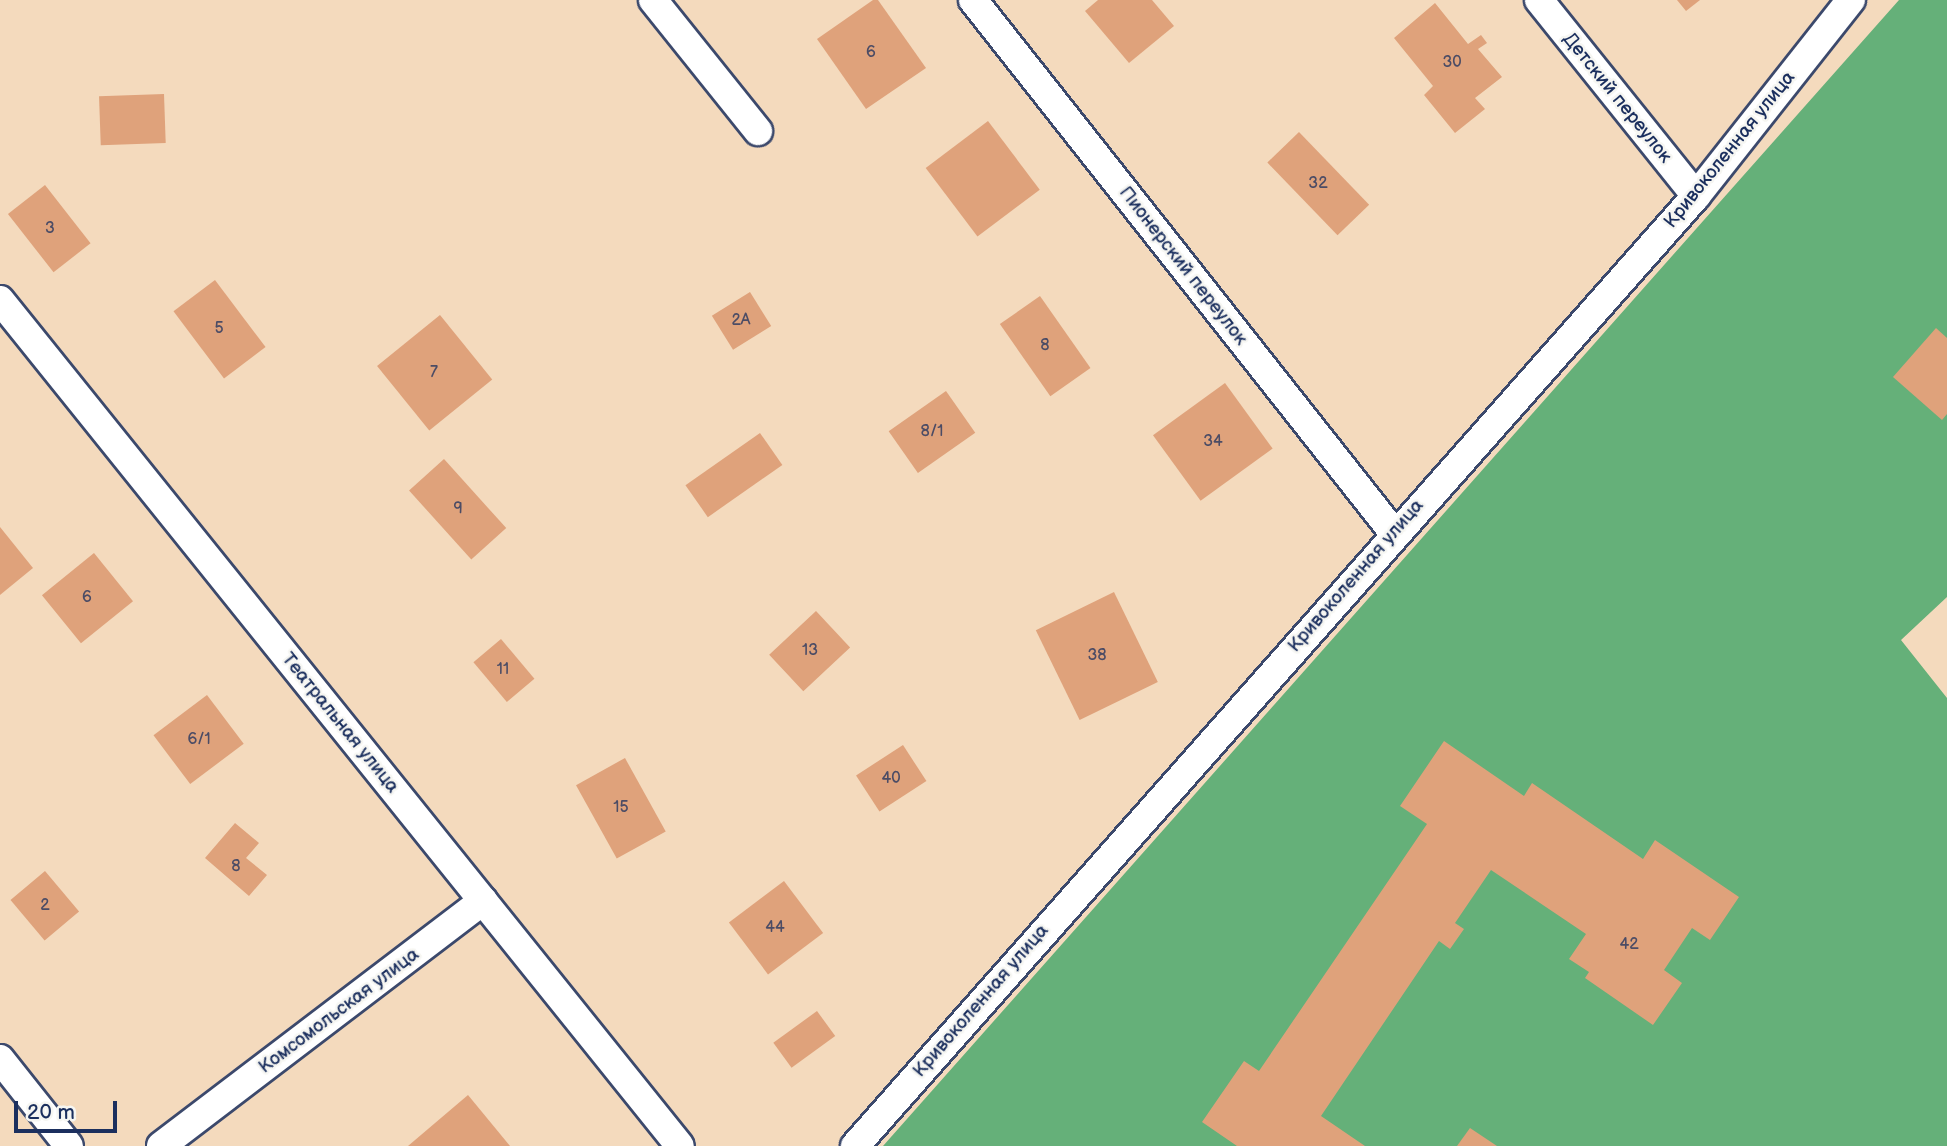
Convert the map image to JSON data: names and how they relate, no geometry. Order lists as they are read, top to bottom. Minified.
{"streets":{"street":["Детский переулок","Кривоколенная улица","Пионерский переулок","Театральная улица","Комсомольская улица"]},"crossings":[["Детский переулок","Кривоколенная улица"],["Кривоколенная улица","Пионерский переулок"],["Театральная улица","Комсомольская улица"]],"house_numbers":["6","30","32","3","2А","5","8","7","8/1","34","9","6","13","38","11","6/1","40","15","8","2","44","42"],"scale_bar":"20 m"}
